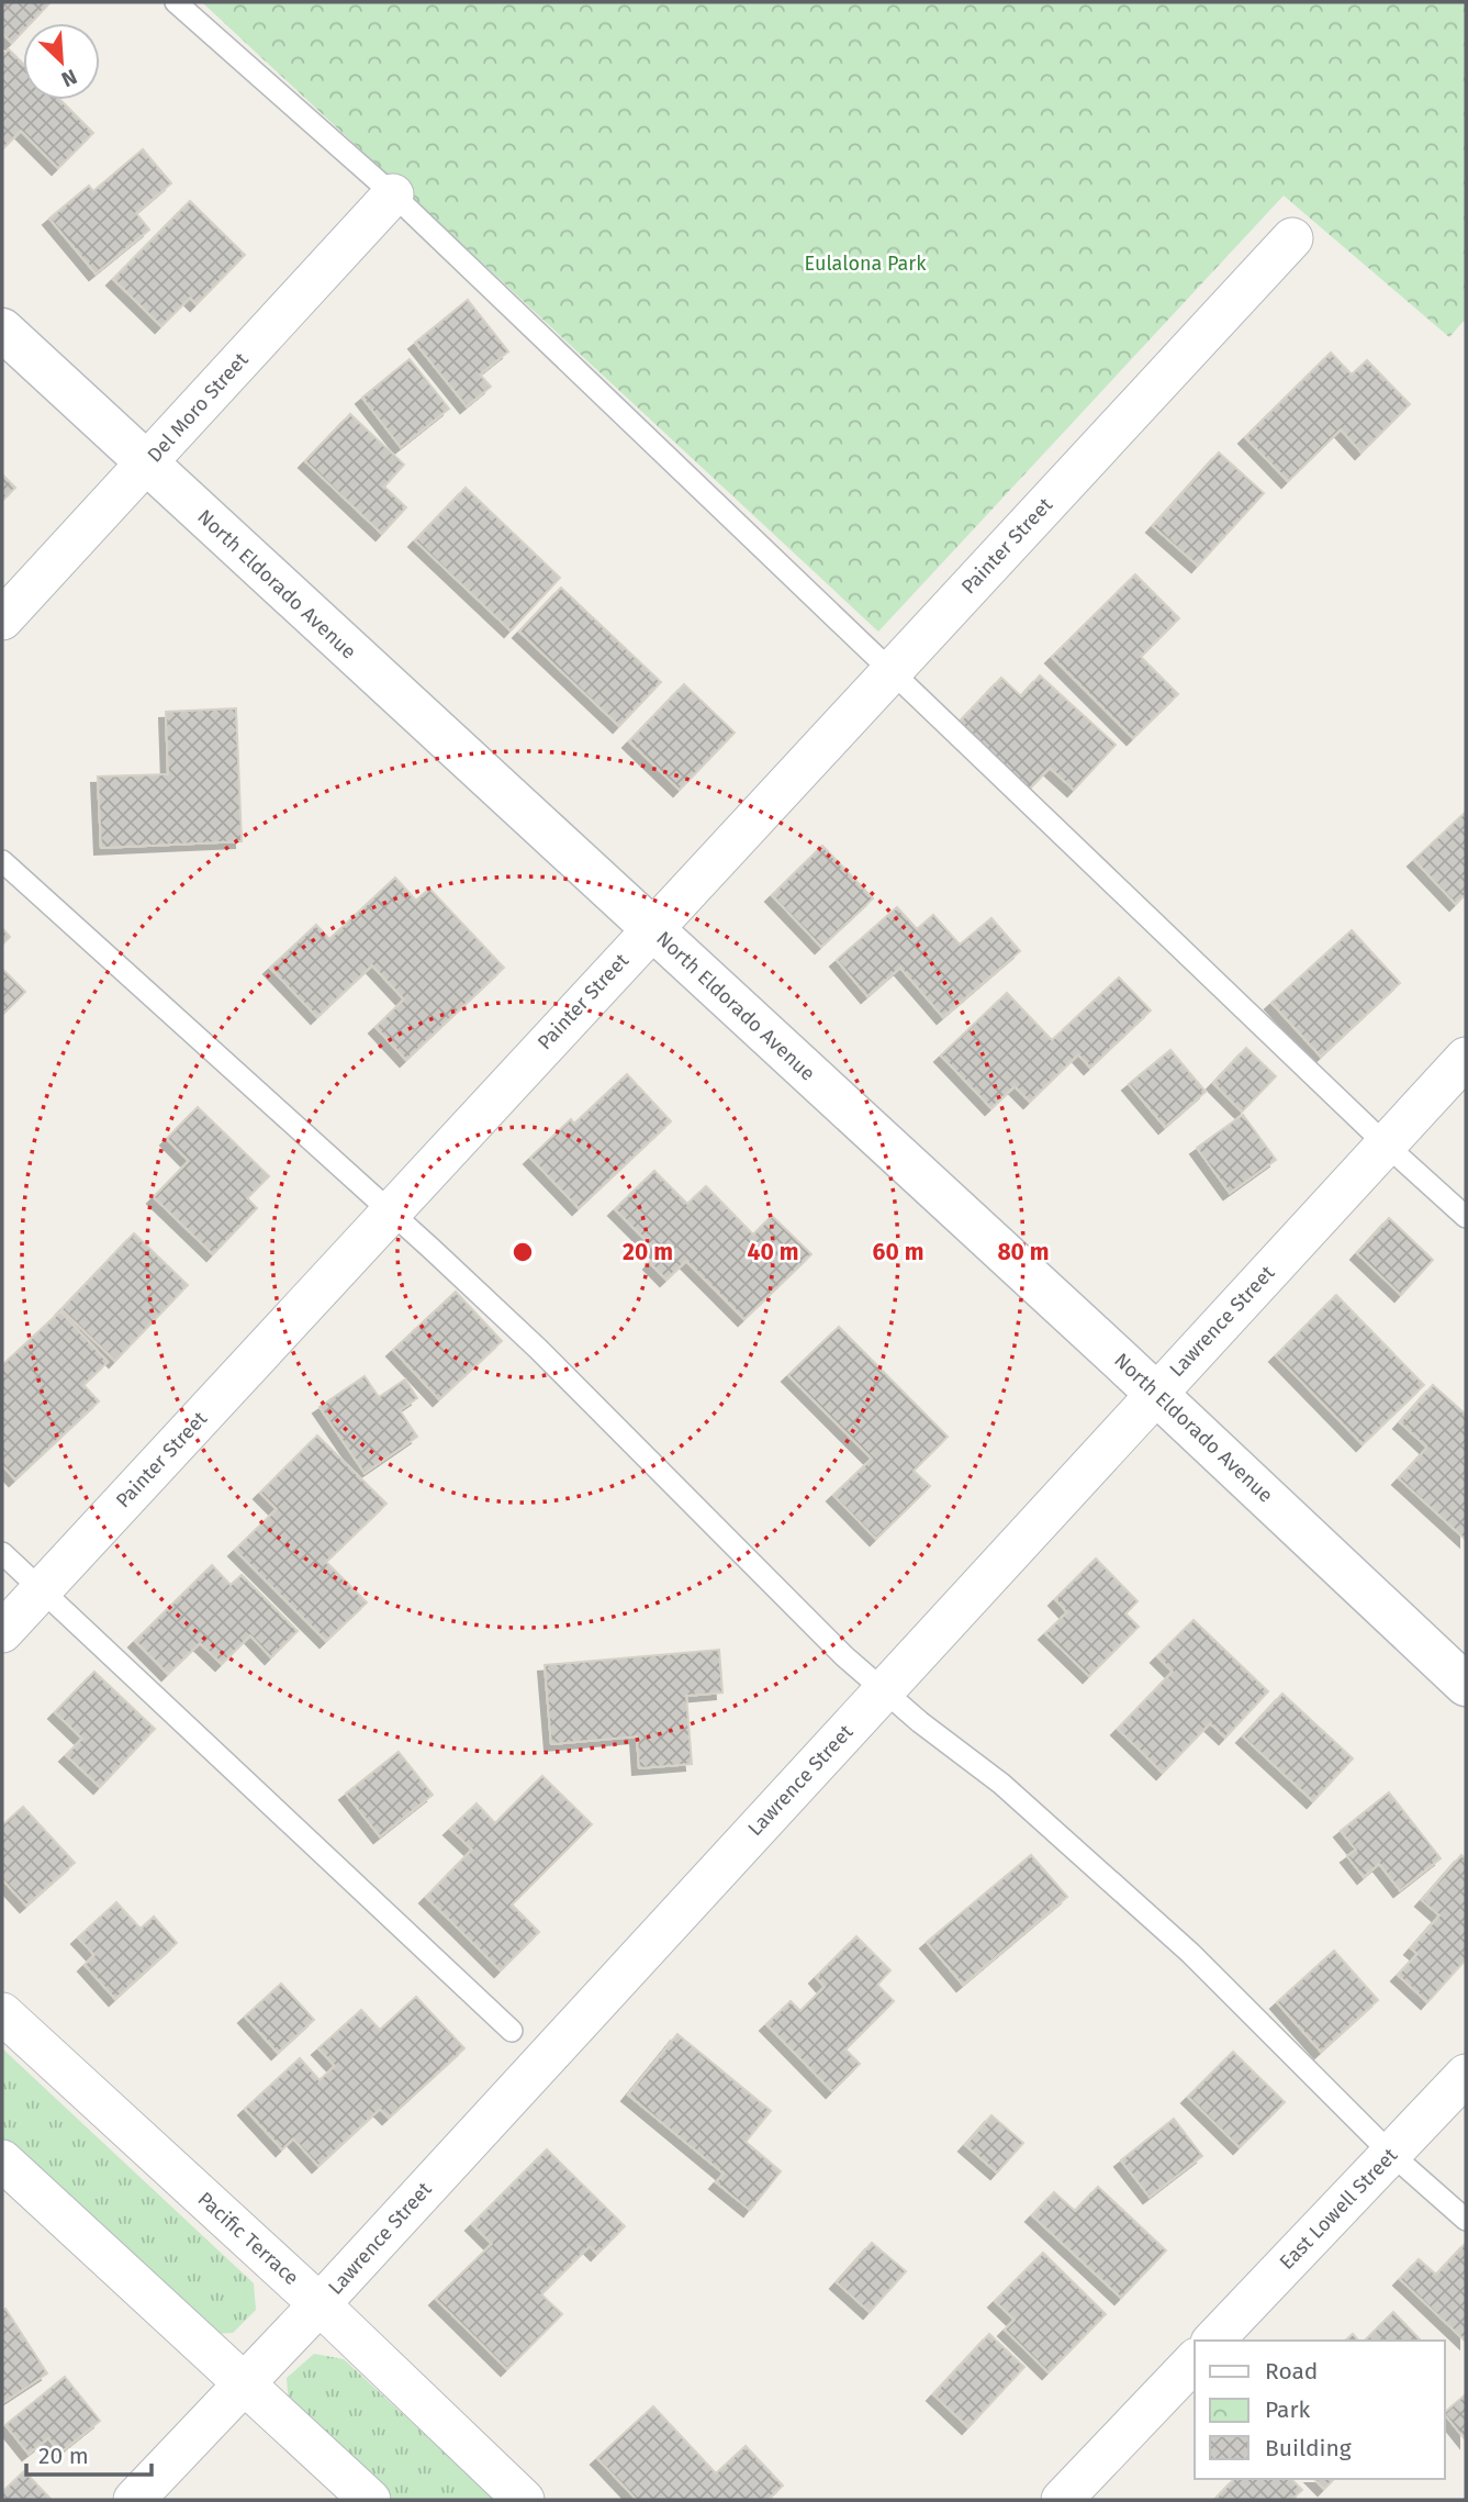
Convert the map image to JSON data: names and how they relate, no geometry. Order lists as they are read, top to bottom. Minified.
{"streets":{"street":["Del Moro Street","Painter Street","North Eldorado Avenue","Lawrence Street","East Lowell Street","Pacific Terrace"]},"crossings":[["Del Moro Street","North Eldorado Avenue"],["Painter Street","North Eldorado Avenue"],["North Eldorado Avenue","Lawrence Street"],["Lawrence Street","Pacific Terrace"]],"parks":["Eulalona Park"],"legend":["Road","Park","Building"],"scale_bar":"20 m","north":"bottom right","rings":["20 m","40 m","60 m","80 m"]}
